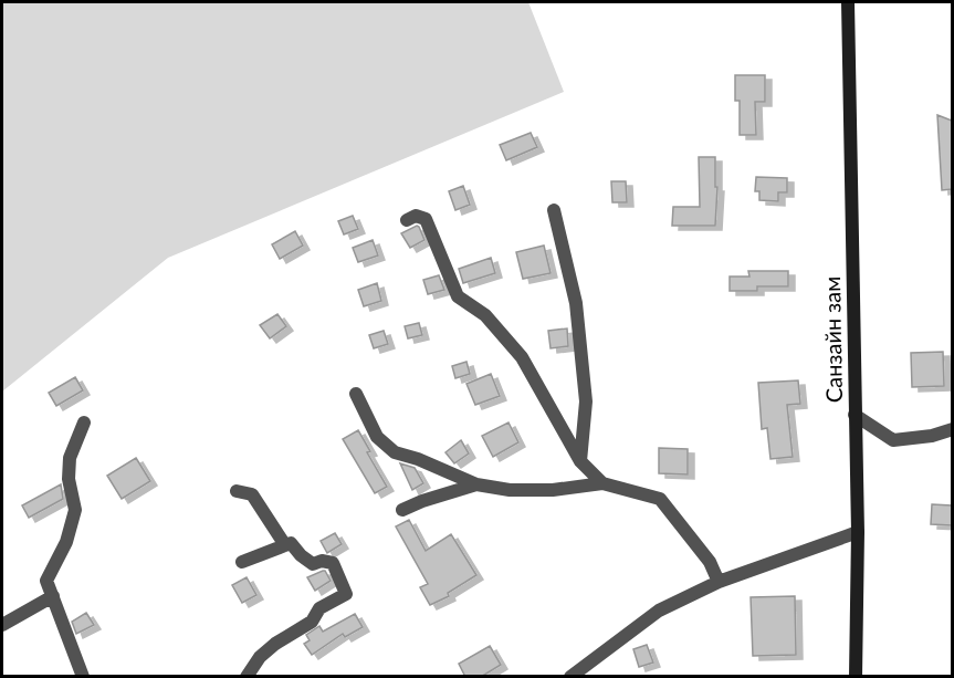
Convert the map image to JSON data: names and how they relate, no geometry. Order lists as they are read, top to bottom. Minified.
{"streets":{"main road":["Санзайн зам"]}}
